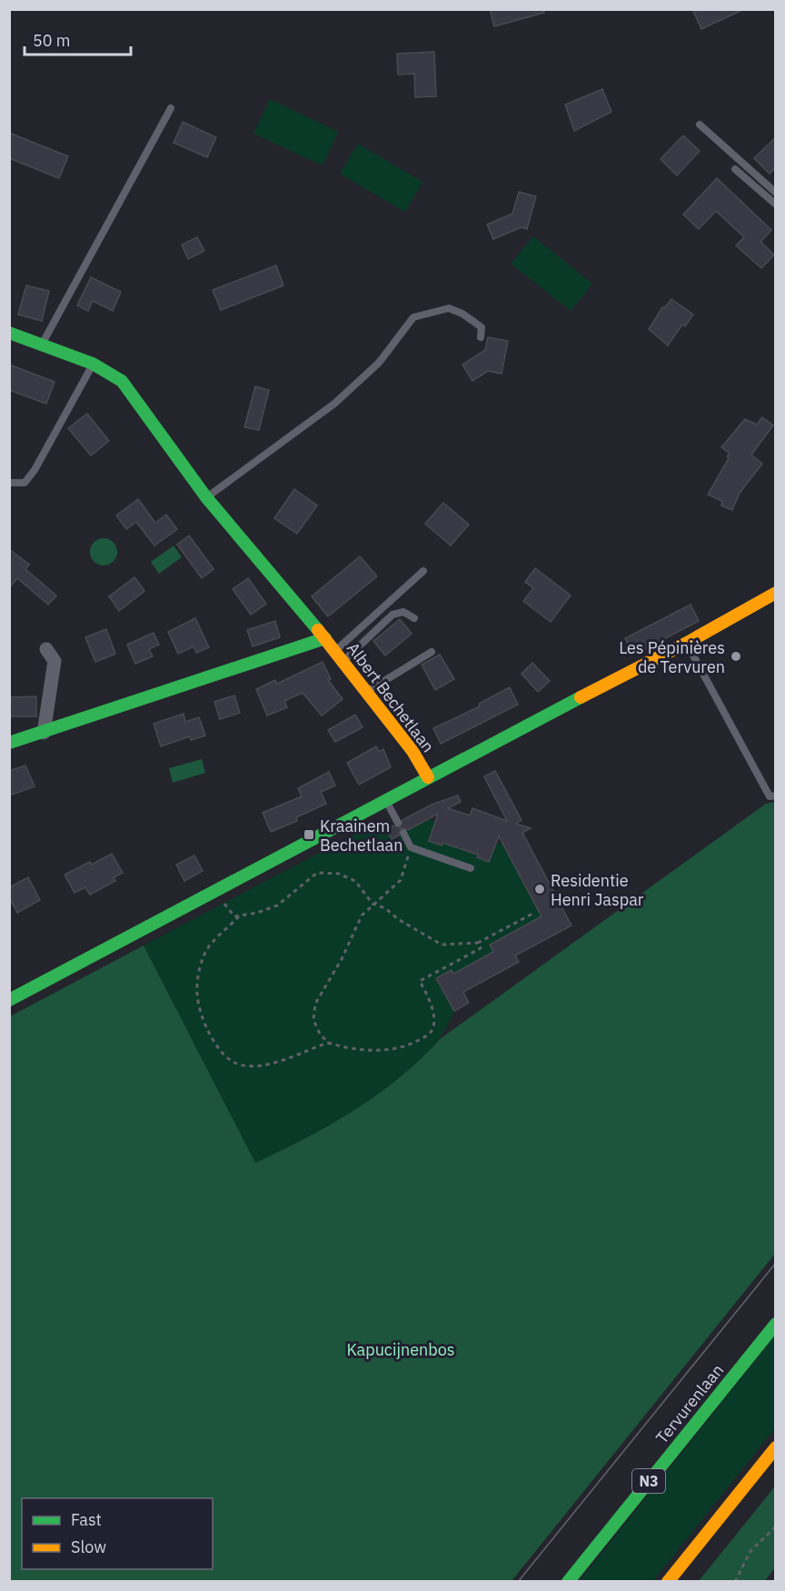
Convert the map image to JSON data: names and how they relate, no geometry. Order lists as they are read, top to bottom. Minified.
{"streets":{"street":["Albert Bechetlaan","Tervurenlaan","N3"]},"parks":["Kapucijnenbos"],"places":{"other":["Les Pépinières de Tervuren","Residentie Henri Jaspar"],"transit":["Kraainem Bechetlaan"]},"legend":["Fast","Slow"],"scale_bar":"50 m"}
